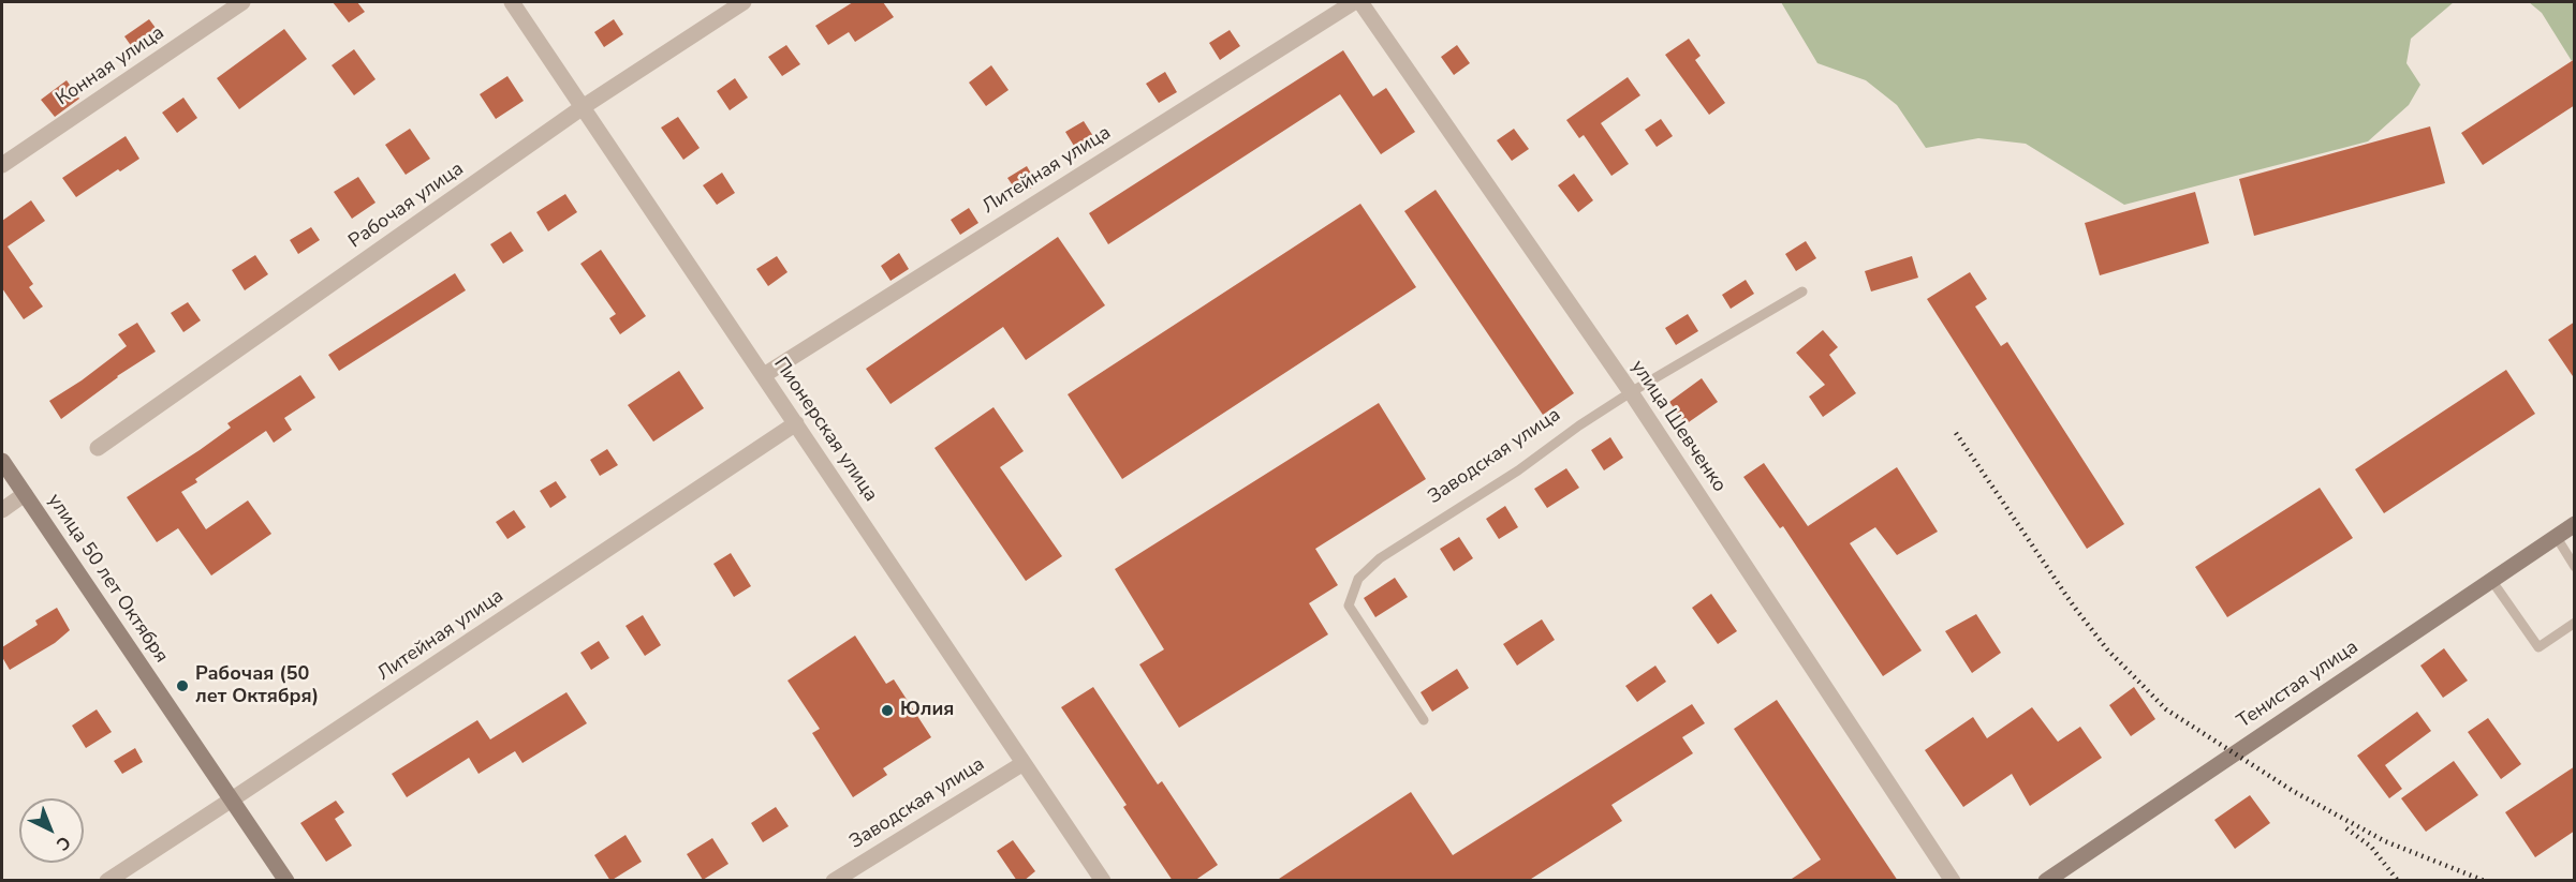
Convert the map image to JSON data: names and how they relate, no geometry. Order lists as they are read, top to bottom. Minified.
{"streets":{"main road":["улица 50 лет Октября","Тенистая улица"],"street":["Конная улица","Литейная улица","Рабочая улица","улица Шевченко","Пионерская улица","Заводская улица"]},"crossings":[["Литейная улица","Пионерская улица"],["Литейная улица","улица 50 лет Октября"],["Рабочая улица","Пионерская улица"],["улица Шевченко","Заводская улица"],["Пионерская улица","Заводская улица"]],"places":["Рабочая (50 лет Октября)","Юлия"],"north":"bottom right"}
